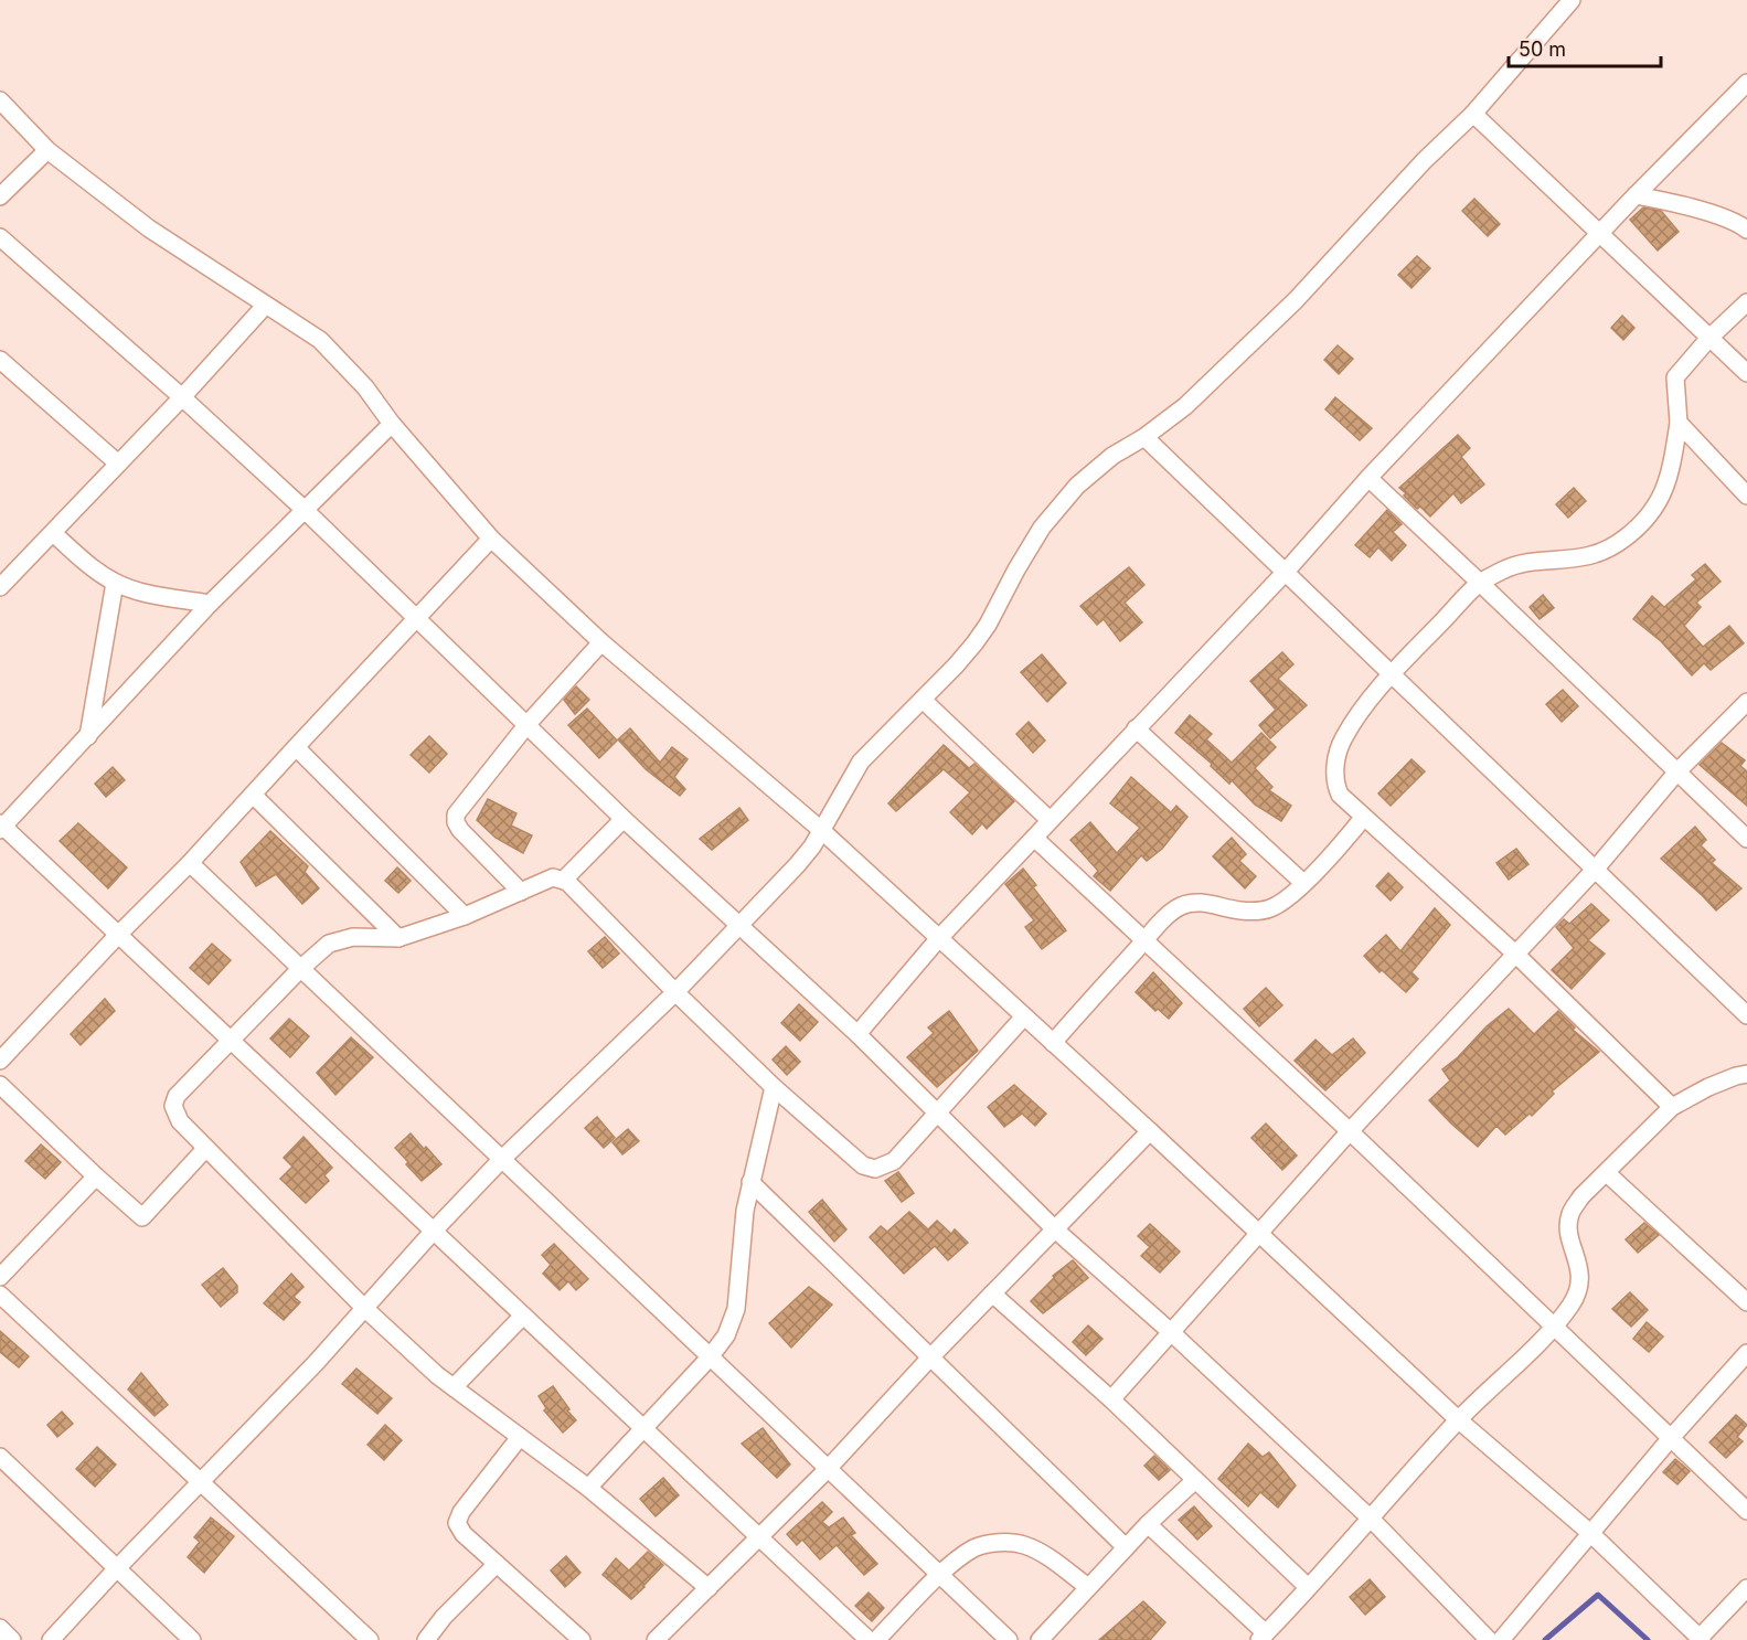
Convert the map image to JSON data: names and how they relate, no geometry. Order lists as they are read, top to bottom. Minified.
{"scale_bar":"50 m"}
